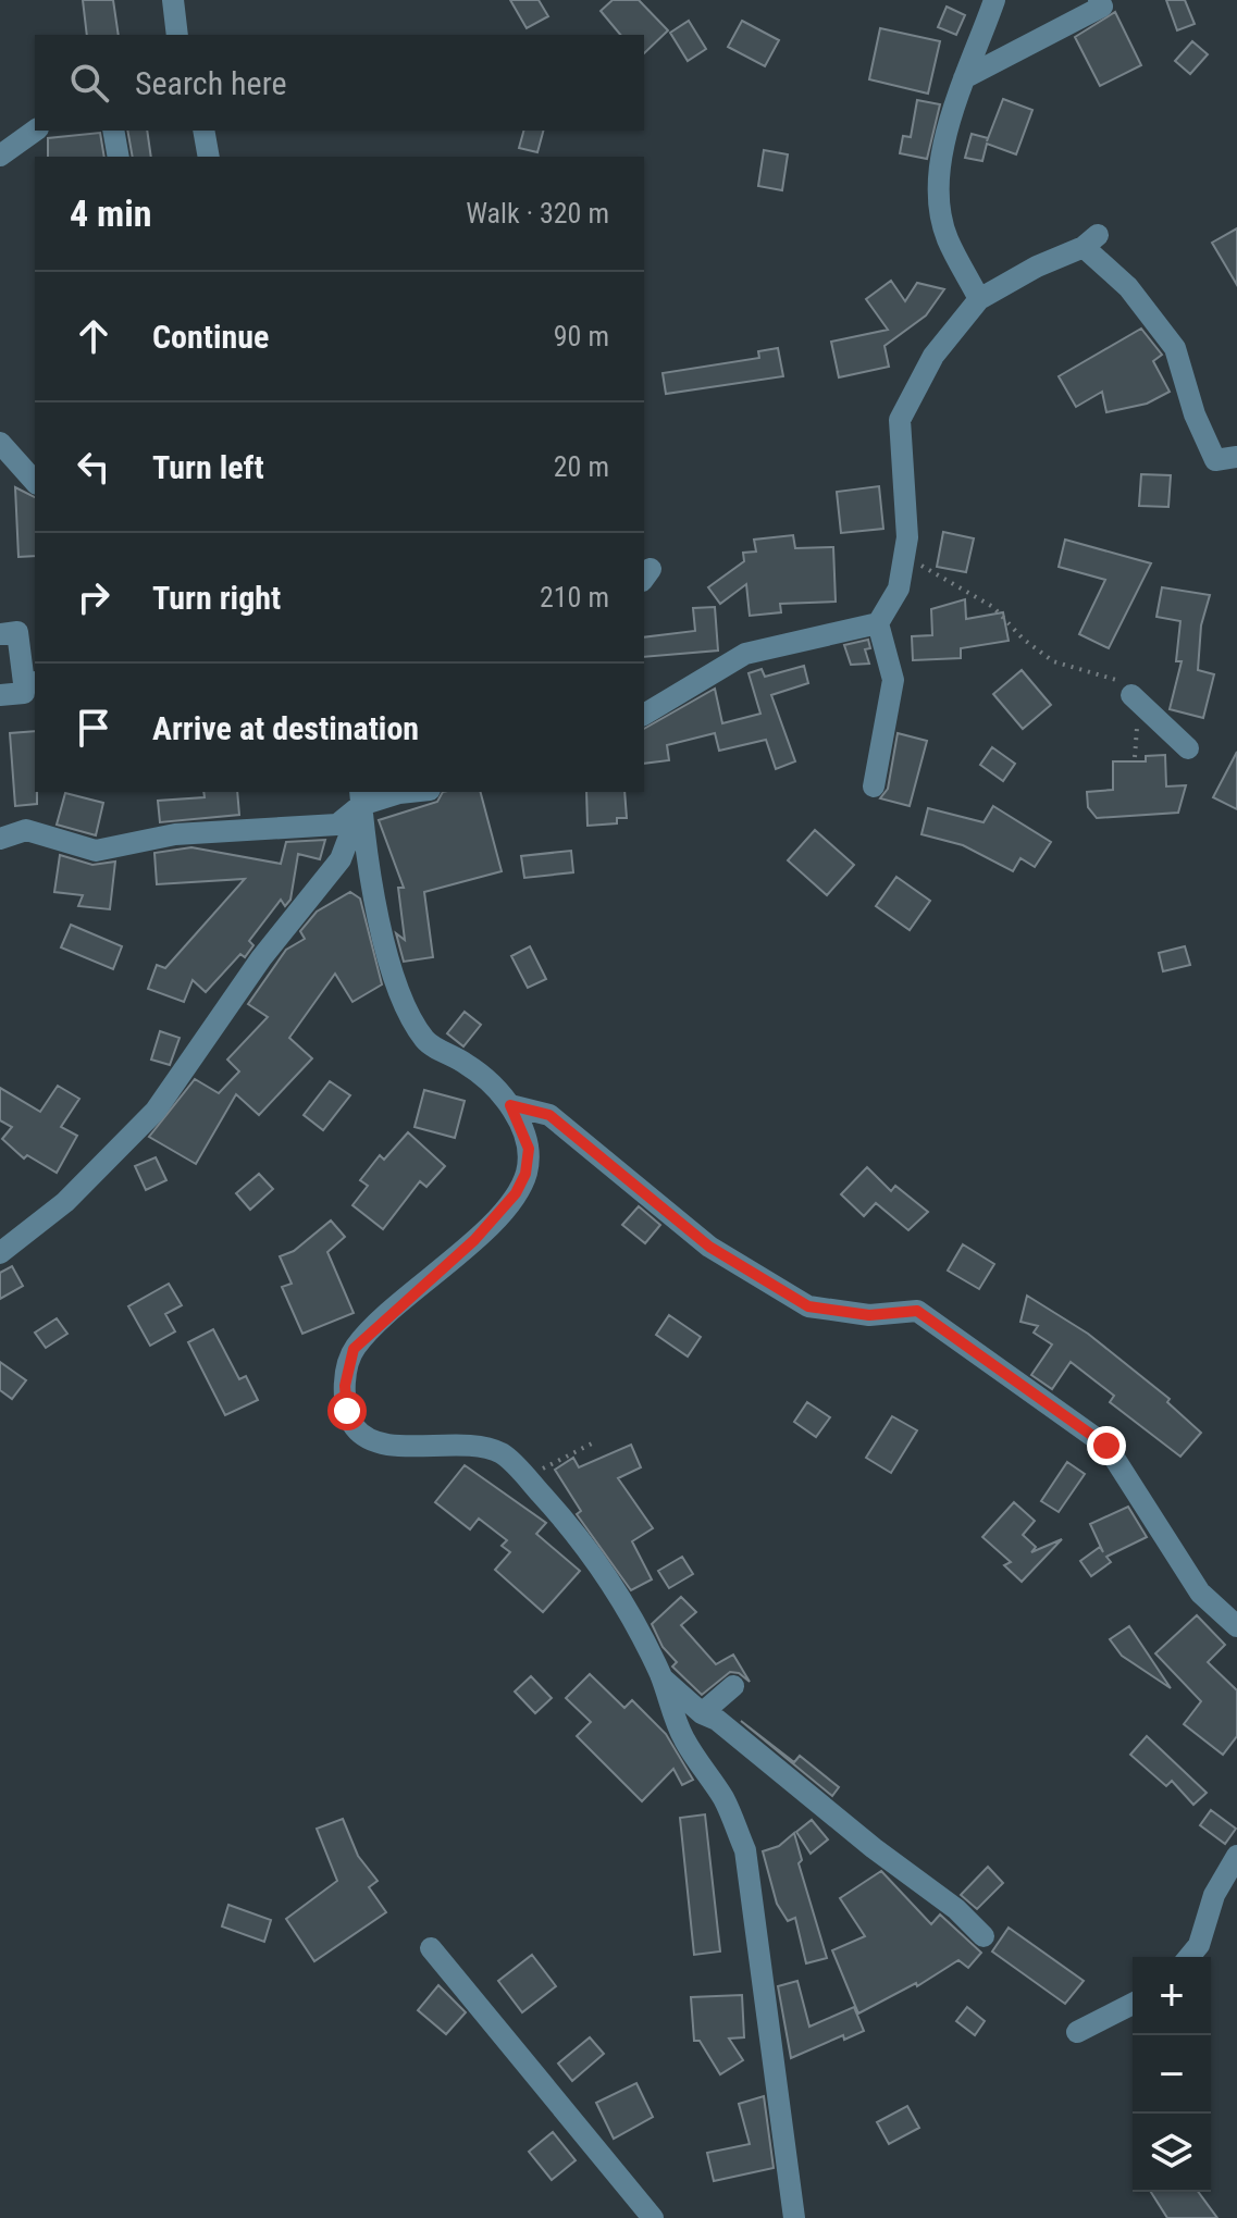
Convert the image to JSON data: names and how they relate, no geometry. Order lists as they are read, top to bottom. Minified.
{"page":{"search":"Search here","heading":["4 min","Walk · 320 m"],"list":[["Continue","90 m"],["Turn left","20 m"],["Turn right","210 m"],"Arrive at destination"],"map_buttons":["+","−"]}}
